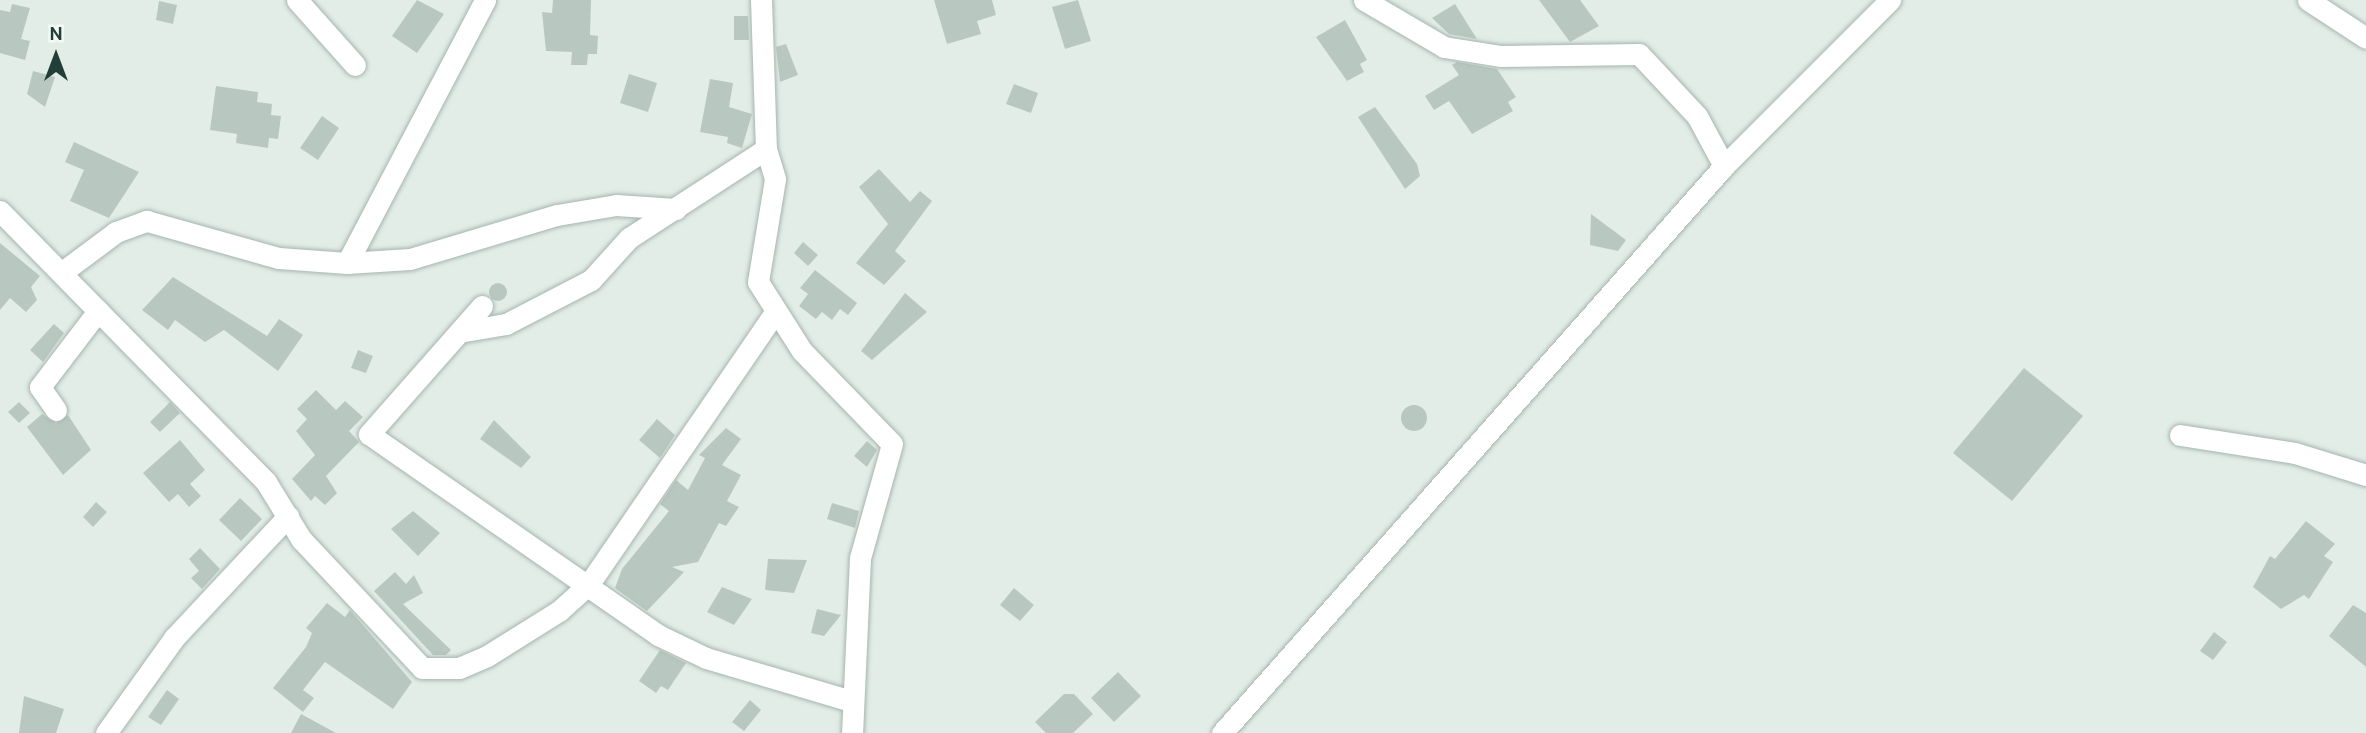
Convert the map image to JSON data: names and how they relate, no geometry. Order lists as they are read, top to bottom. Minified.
{"north":"top"}
